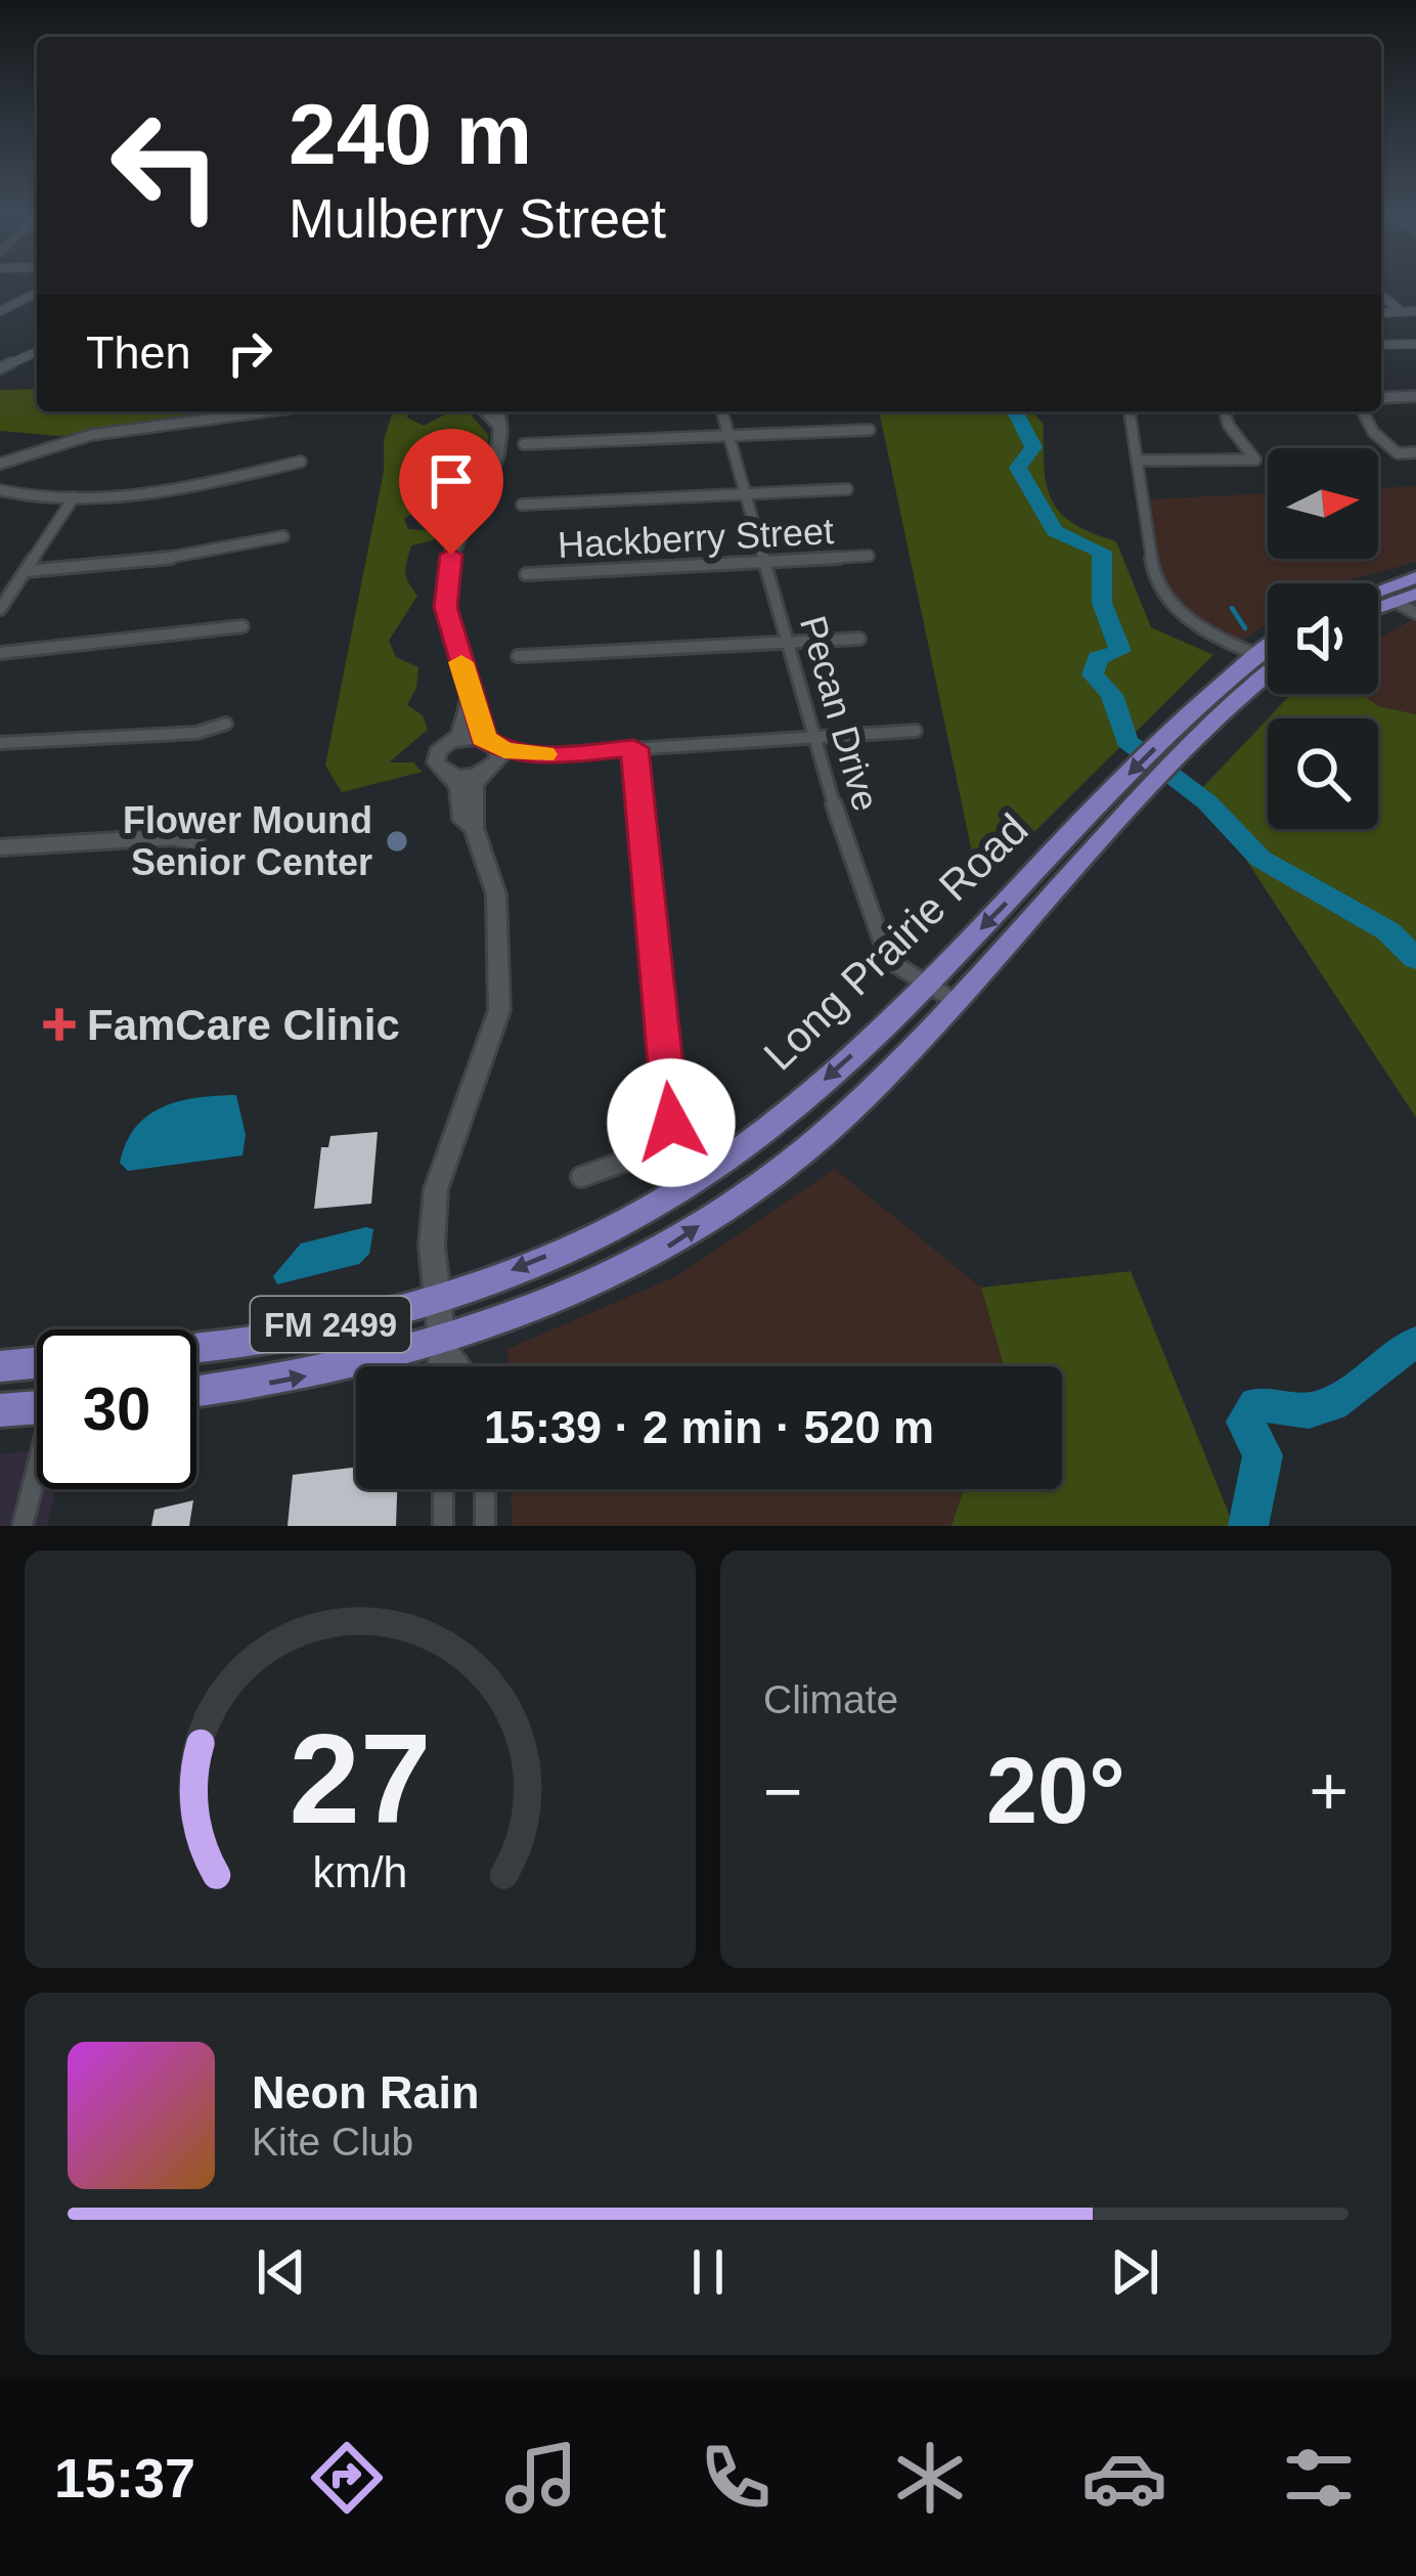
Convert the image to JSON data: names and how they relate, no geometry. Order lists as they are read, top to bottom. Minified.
{"streets":{"main road":["Long Prairie Road","FM 2499"],"street":["Hackberry Street","Pecan Drive"]},"crossings":[["Hackberry Street","Pecan Drive"],["Pecan Drive","Long Prairie Road"]],"places":{"other":["Flower Mound Senior Center"],"health":["FamCare Clinic"]},"north":"right","page":{"turn":["240 m","Mulberry Street"],"then":"Then","limit":"30","trip":"15:39 · 2 min · 520 m","tile":"Climate","heat":["−","20°","+"],"song":["Neon Rain","Kite Club"],"tabs":"15:37","gauge":["27","km/h"]}}
